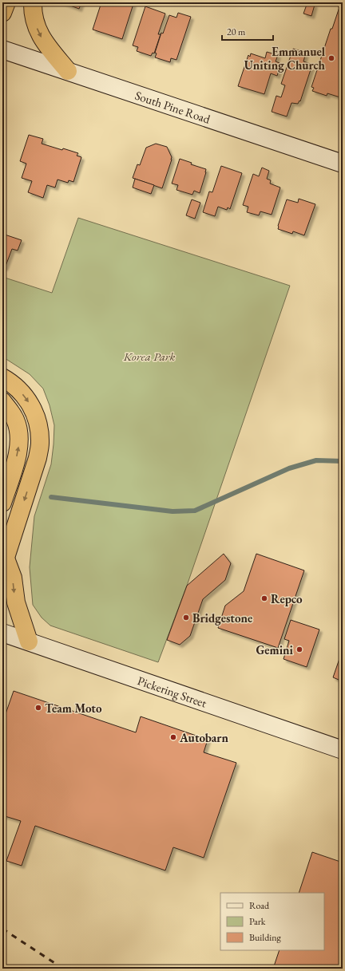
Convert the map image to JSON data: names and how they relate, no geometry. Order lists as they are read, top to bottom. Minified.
{"streets":{"main road":["South Pine Road","Pickering Street"]},"parks":["Korea Park"],"places":["Emmanuel Uniting Church","Repco","Bridgestone","Gemini","Team Moto","Autobarn"],"legend":["Road","Park","Building"],"scale_bar":"20 m"}
